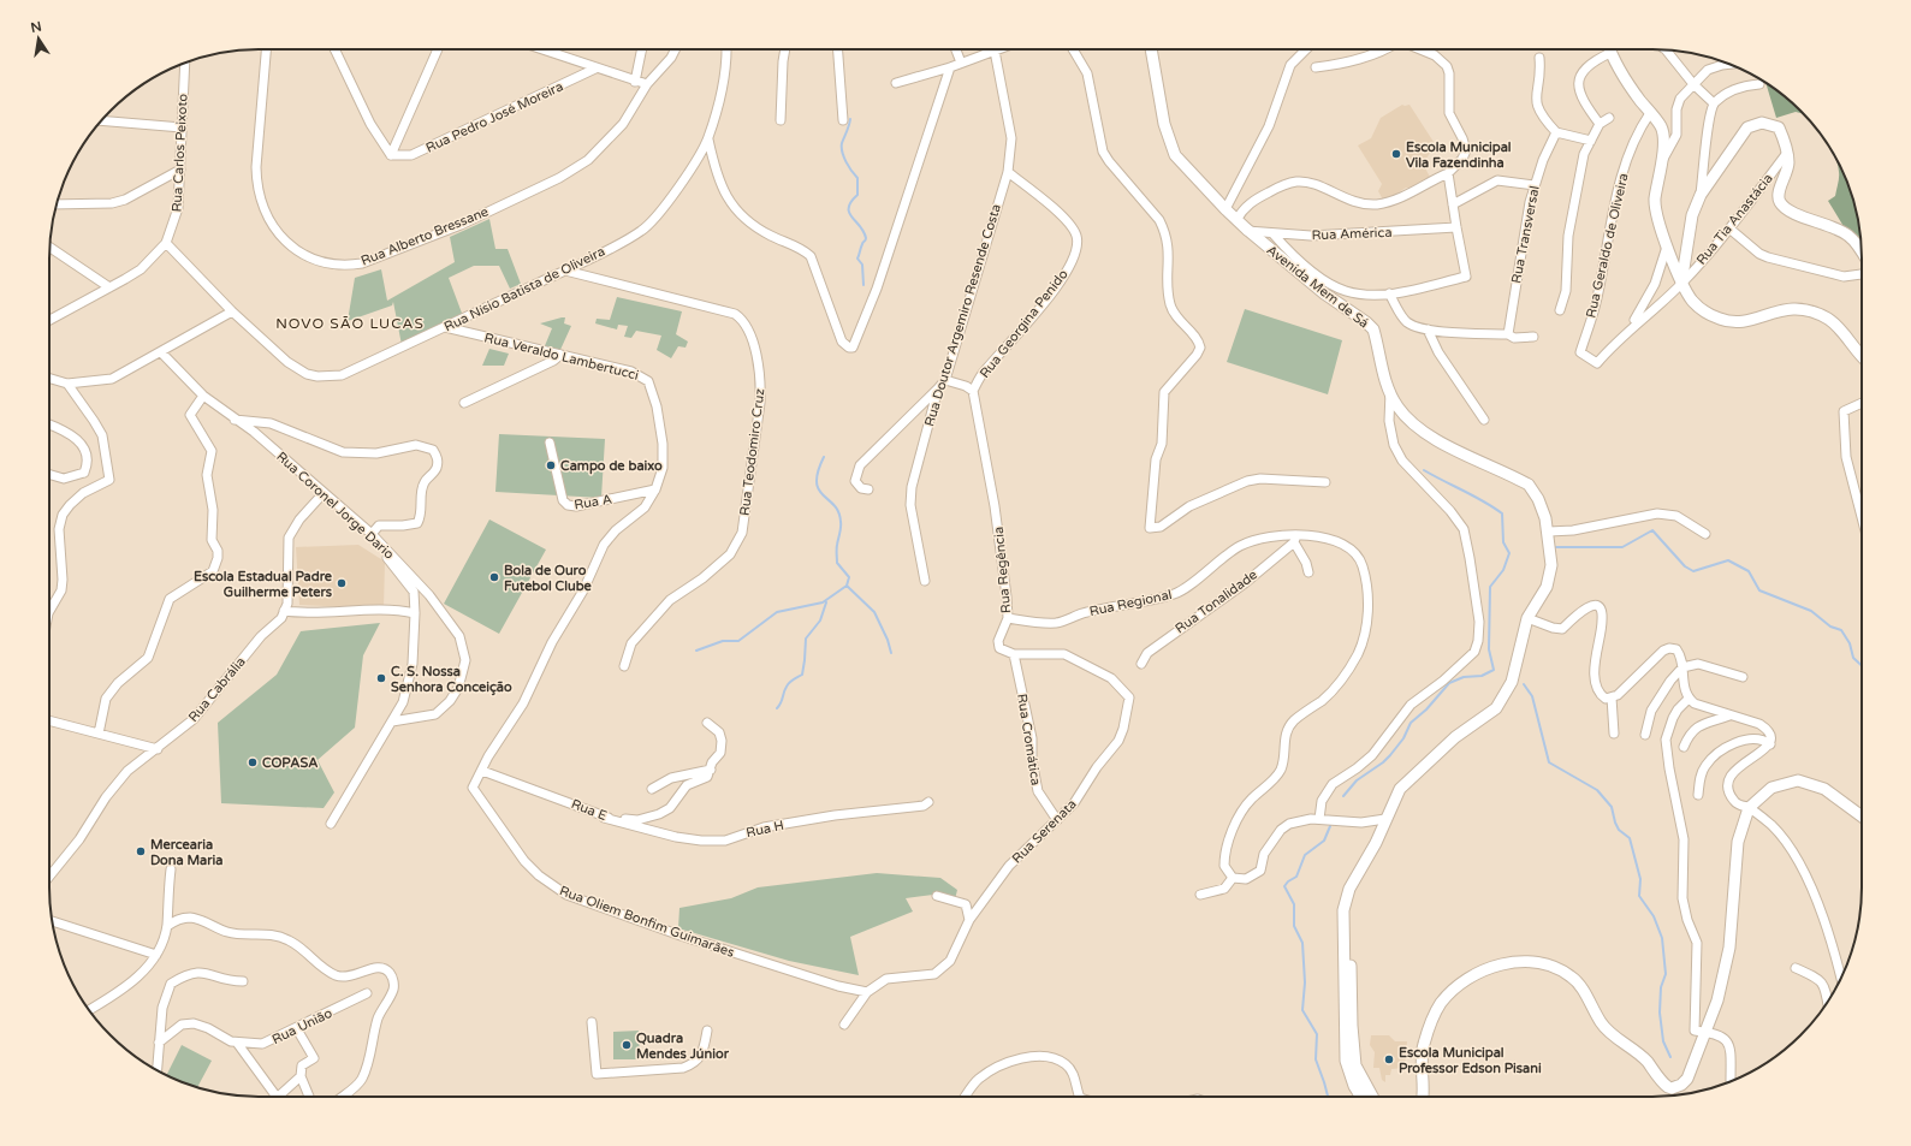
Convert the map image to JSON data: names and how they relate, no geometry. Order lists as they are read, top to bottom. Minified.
{"streets":{"street":["Rua Pedro José Moreira","Rua Carlos Peixoto","Rua Tia Anastácia","Rua América","Rua Transversal","Rua Alberto Bressane","Rua Geraldo de Oliveira","Avenida Mem de Sá","Rua Nísio Batista de Oliveira","Rua Doutor Argemiro Resende Costa","Rua Georgina Penido","Rua Veraldo Lambertucci","Rua Teodomiro Cruz","Rua A","Rua Coronel Jorge Dario","Rua Regência","Rua Tonalidade","Rua Regional","Rua Cabrália","Rua Cromática","Rua E","Rua H","Rua Serenata","Rua Oliem Bonfim Guimarães","Rua União"]},"crossings":[["Rua Carlos Peixoto","Rua Nísio Batista de Oliveira"],["Rua Tia Anastácia","Rua Geraldo de Oliveira"],["Rua América","Avenida Mem de Sá"],["Rua Nísio Batista de Oliveira","Rua Veraldo Lambertucci"],["Rua Nísio Batista de Oliveira","Rua Teodomiro Cruz"],["Rua Doutor Argemiro Resende Costa","Rua Georgina Penido"],["Rua Georgina Penido","Rua Regência"],["Rua Veraldo Lambertucci","Rua Oliem Bonfim Guimarães"],["Rua A","Rua Oliem Bonfim Guimarães"],["Rua Regência","Rua Regional"],["Rua Regência","Rua Cromática"],["Rua Regência","Rua Serenata"],["Rua Tonalidade","Rua Regional"],["Rua Cromática","Rua Serenata"],["Rua E","Rua H"],["Rua E","Rua Oliem Bonfim Guimarães"],["Rua Serenata","Rua Oliem Bonfim Guimarães"]],"districts":["NOVO SÃO LUCAS"],"places":["Escola Municipal Vila Fazendinha","Campo de baixo","Bola de Ouro Futebol Clube","Escola Estadual Padre Guilherme Peters","C. S. Nossa Senhora Conceição","COPASA","Mercearia Dona Maria","Quadra Mendes Júnior","Escola Municipal Professor Edson Pisani"],"north":"top"}
